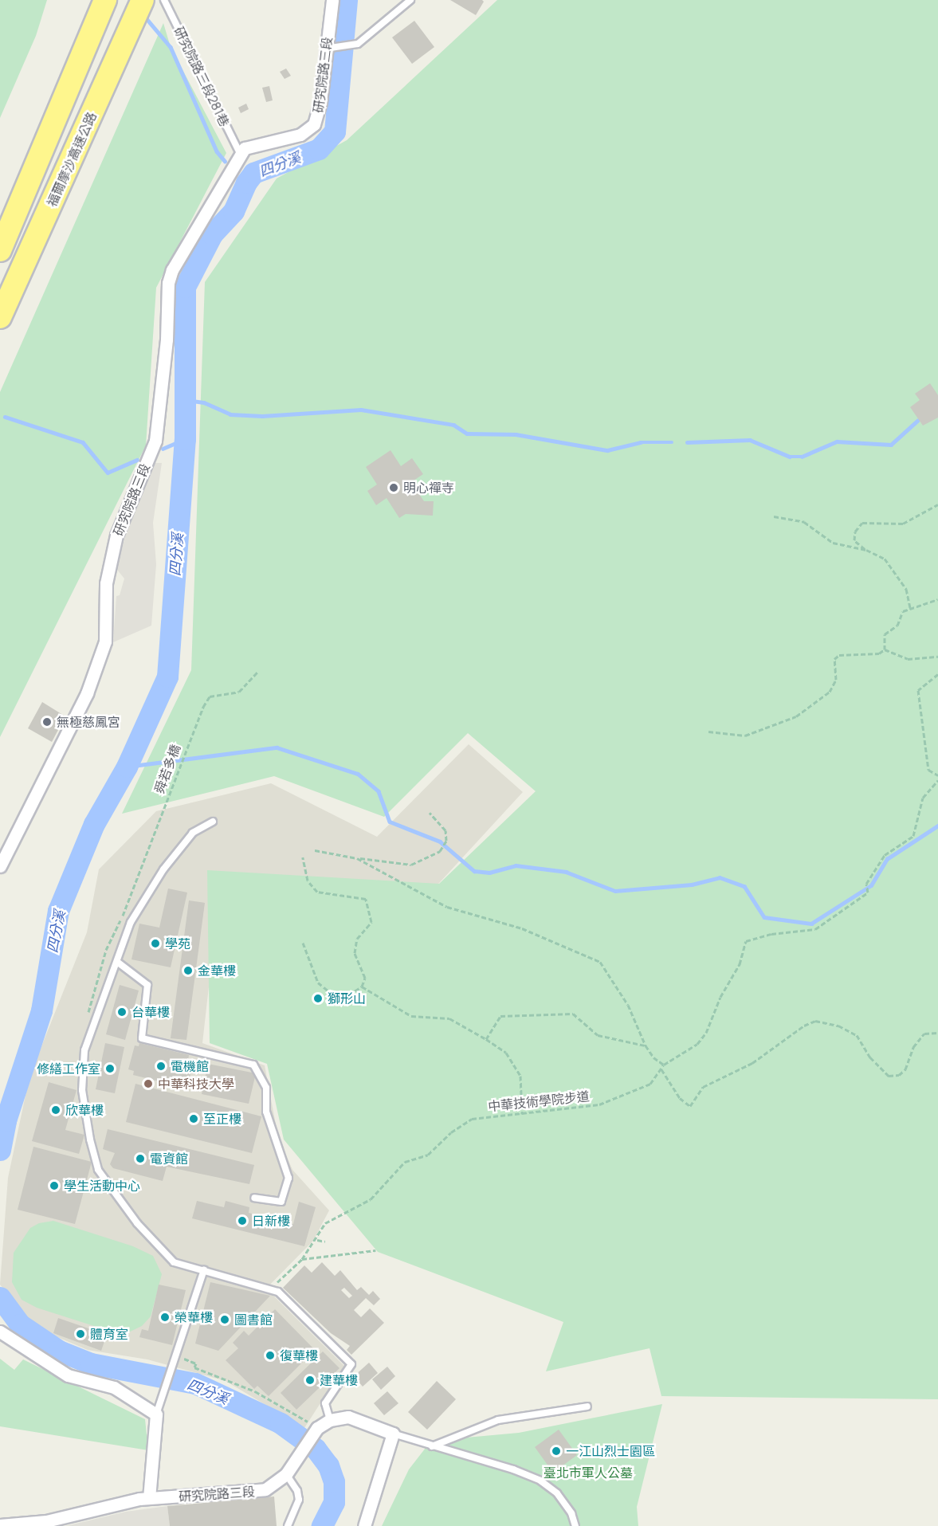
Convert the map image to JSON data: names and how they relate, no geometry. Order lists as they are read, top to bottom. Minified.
{"streets":{"highway":["福爾摩沙高速公路"],"street":["研究院路三段"],"lane":["研究院路三段281巷"],"path":["舜若多橋","中華技術學院步道"]},"crossings":[["研究院路三段","研究院路三段281巷"]],"water":["四分溪"],"parks":["臺北市軍人公墓"],"places":["明心禪寺","無極慈鳳宮","學苑","金華樓","獅形山","台華樓","電機館","修繕工作室","中華科技大學","欣華樓","至正樓","電資館","學生活動中心","日新樓","榮華樓","圖書館","體育室","復華樓","建華樓","一江山烈士園區"]}
